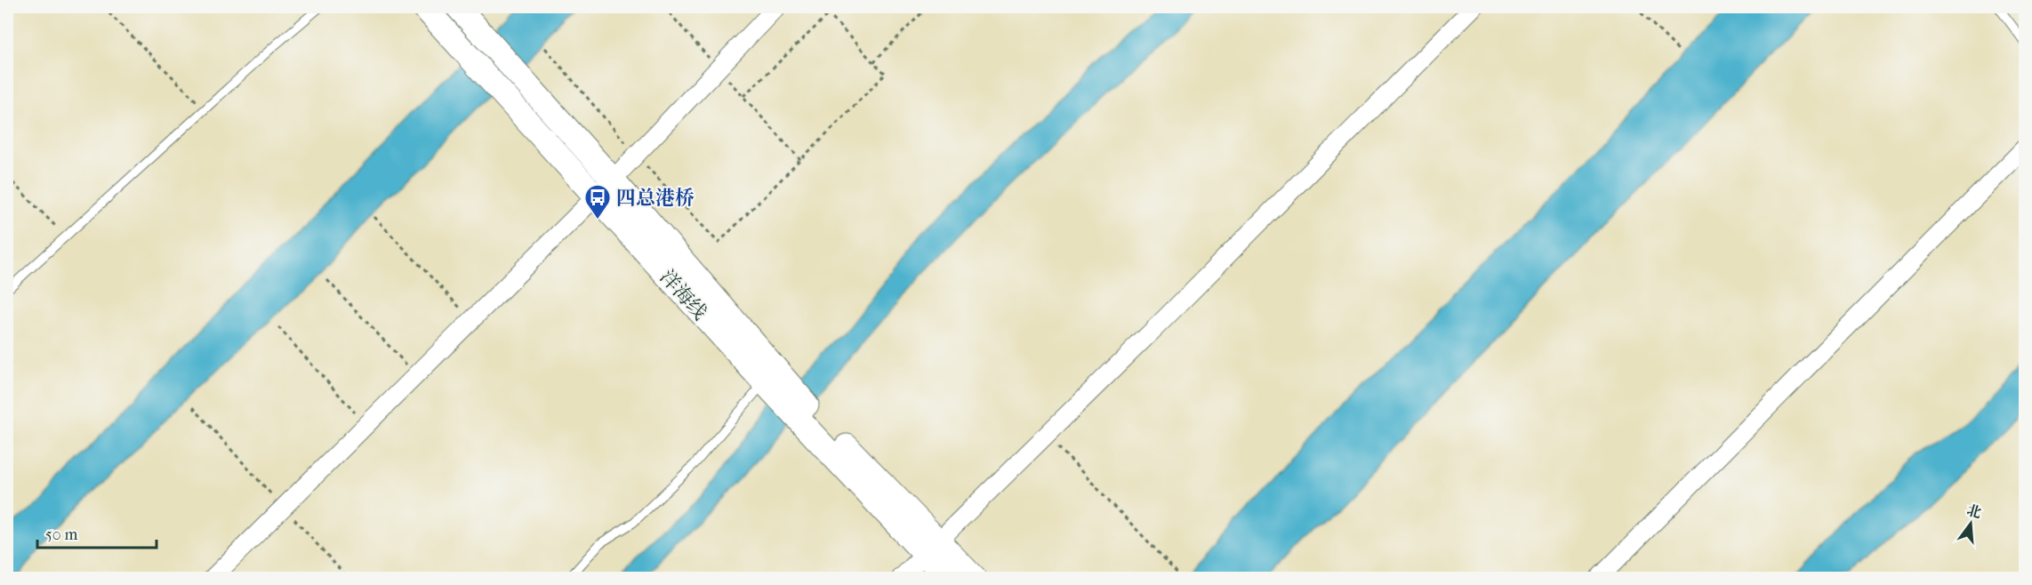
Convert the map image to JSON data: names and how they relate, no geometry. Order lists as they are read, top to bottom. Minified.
{"streets":{"main road":["洋海线"]},"places":{"bus stop":["四总港桥"]},"scale_bar":"50 m","north":"top"}
